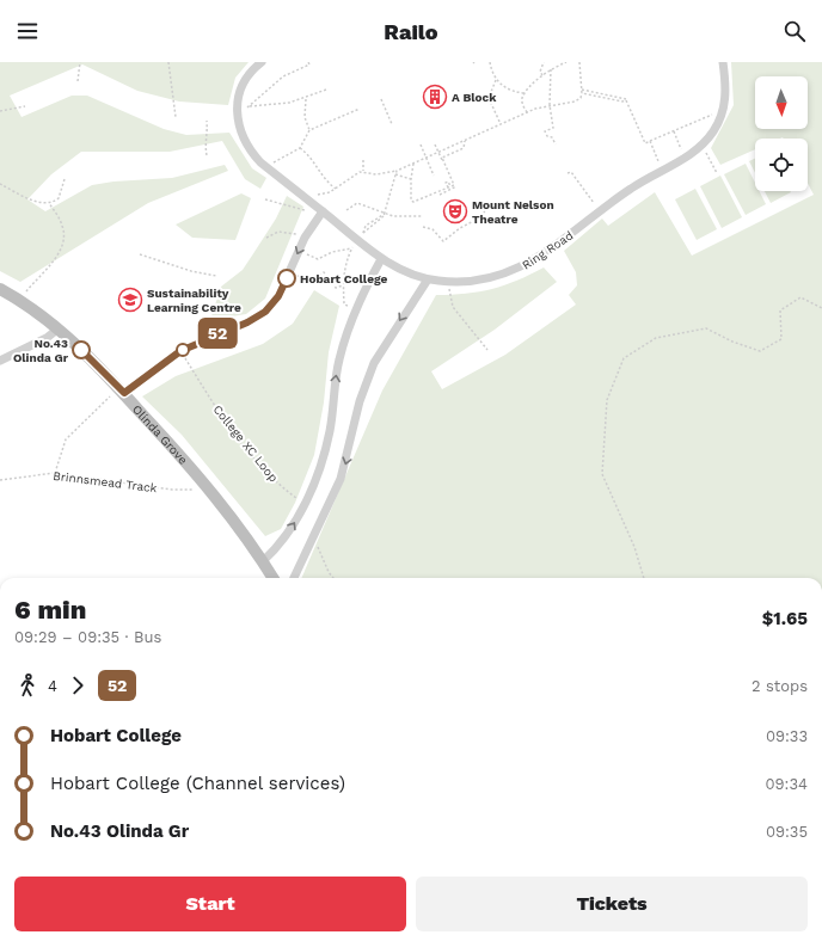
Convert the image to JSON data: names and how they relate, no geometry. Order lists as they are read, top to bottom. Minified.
{"streets":{"main road":["Olinda Grove"],"street":["Ring Road"],"path":["College XC Loop","Brinnsmead Track"]},"crossings":[["Olinda Grove","Brinnsmead Track"]],"places":{"building":["A Block"],"theatre":["Mount Nelson Theatre"],"other":["Hobart College","No.43 Olinda Gr"],"school or university":["Sustainability Learning Centre"]},"lines":["bus line 52"],"north":"bottom","page":{"header":"Railo","on_map":"52","heading":["6 min","09:29 – 09:35 · Bus","$1.65"],"legs":["4","52","2 stops"],"list":[{"name":"Hobart College","value":"09:33"},{"name":"Hobart College (Channel services)","value":"09:34"},{"name":"No.43 Olinda Gr","value":"09:35"}],"buttons":["Start","Tickets"]}}
